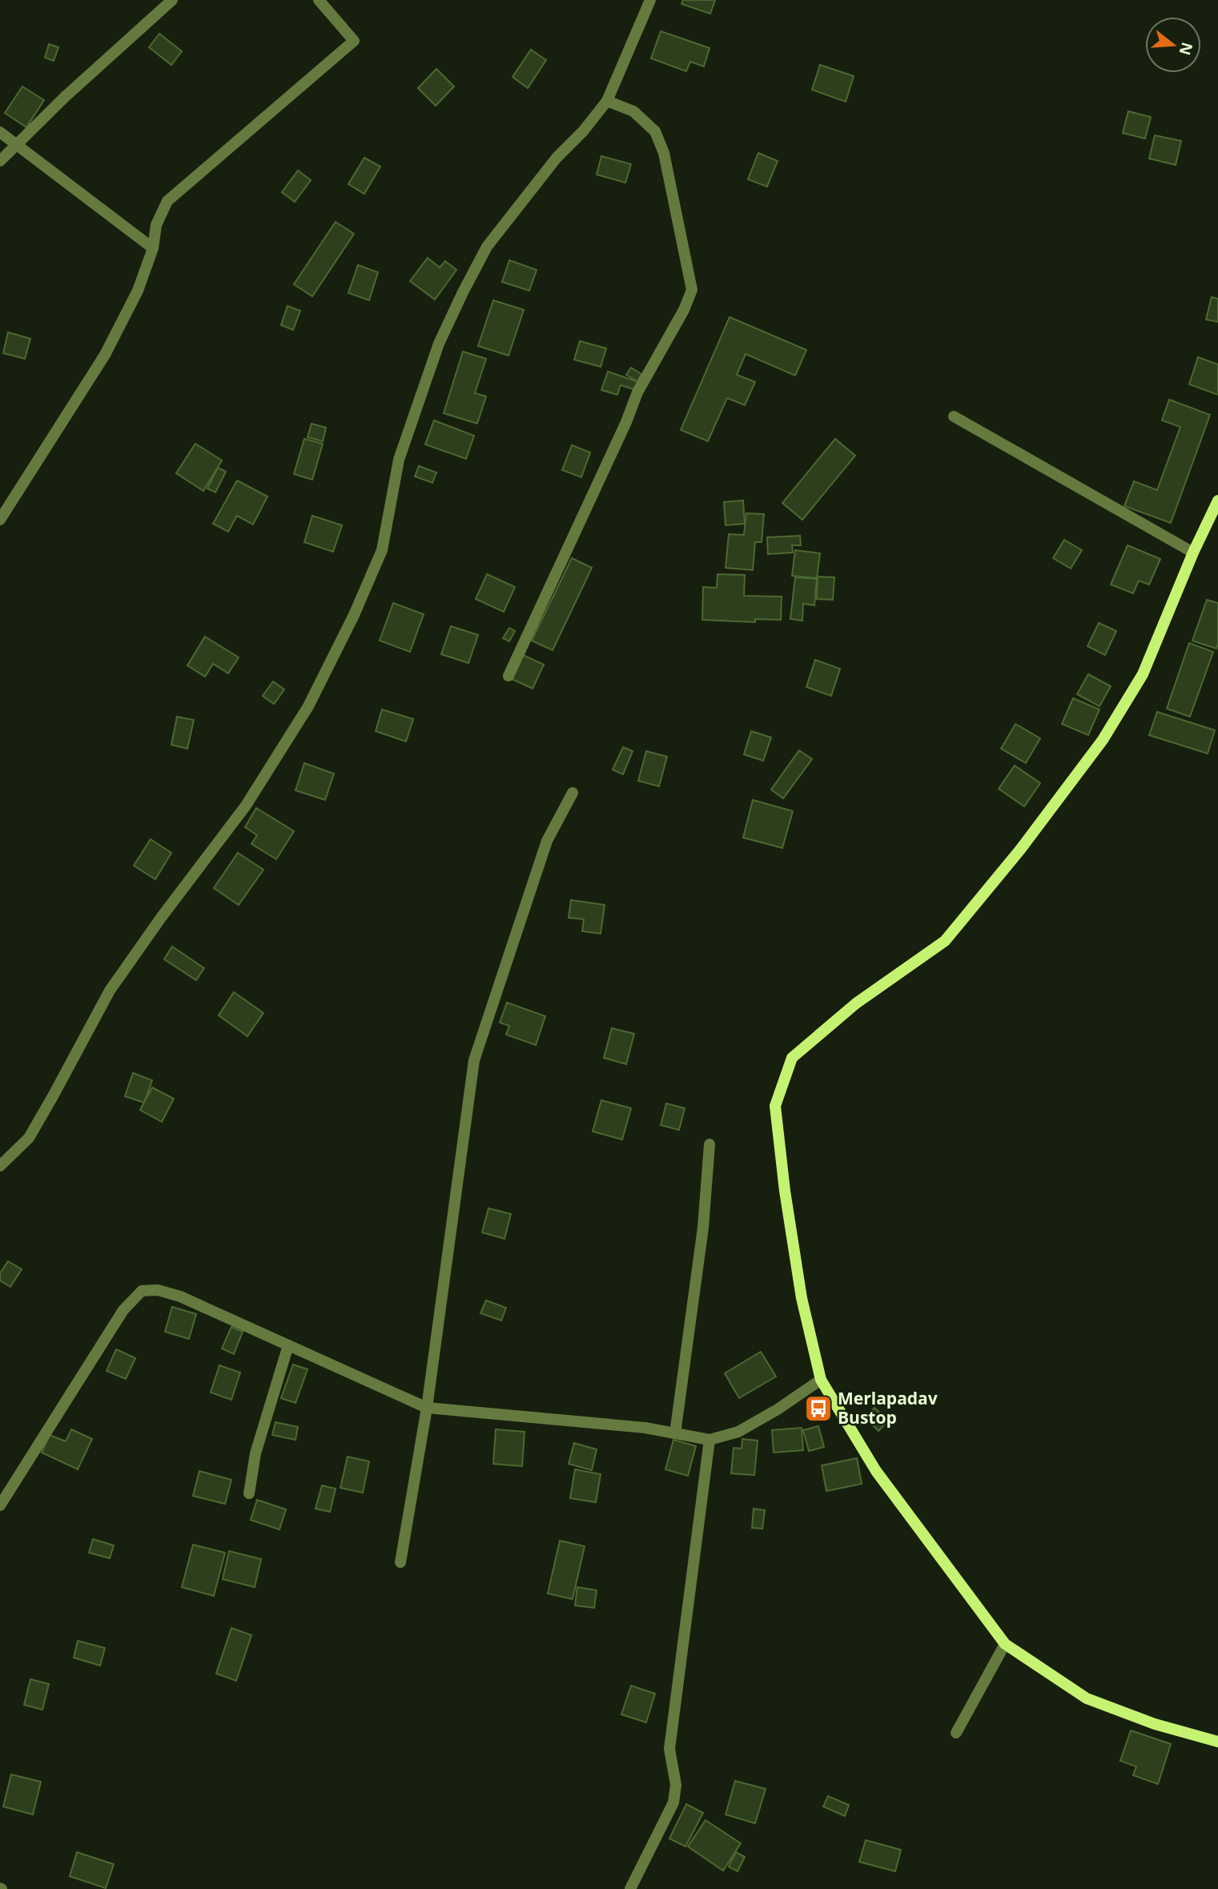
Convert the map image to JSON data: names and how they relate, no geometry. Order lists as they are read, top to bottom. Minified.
{"places":{"bus stop":["Merlapadav Bustop"]},"north":"right"}
